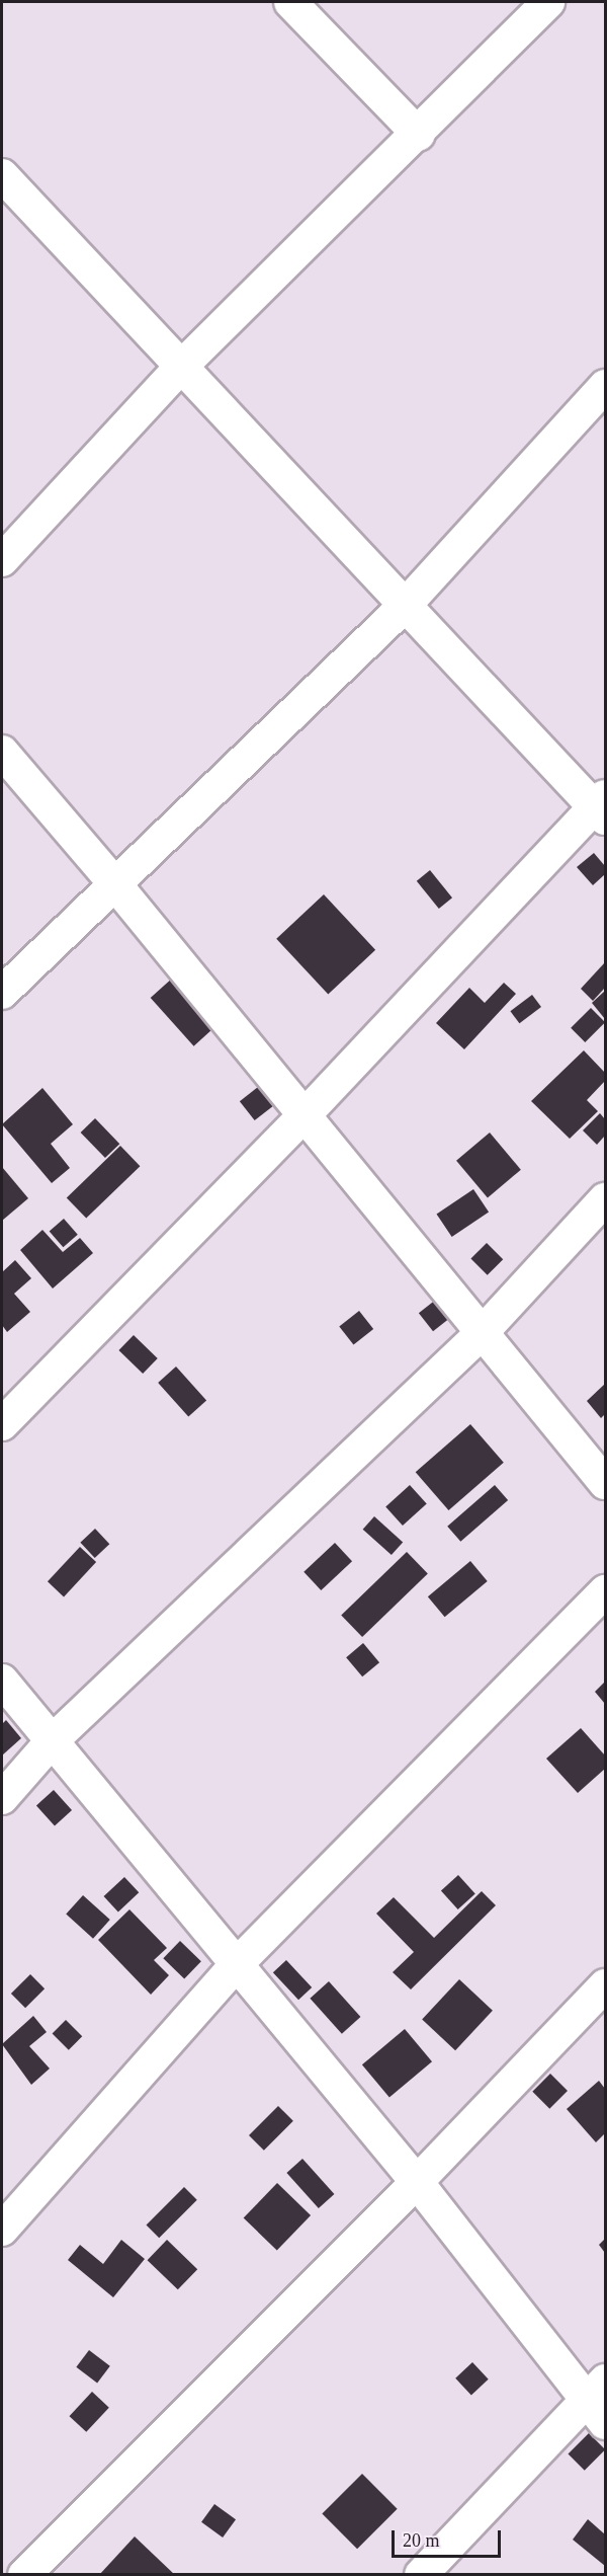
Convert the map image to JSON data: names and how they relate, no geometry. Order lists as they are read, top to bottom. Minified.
{"scale_bar":"20 m"}
